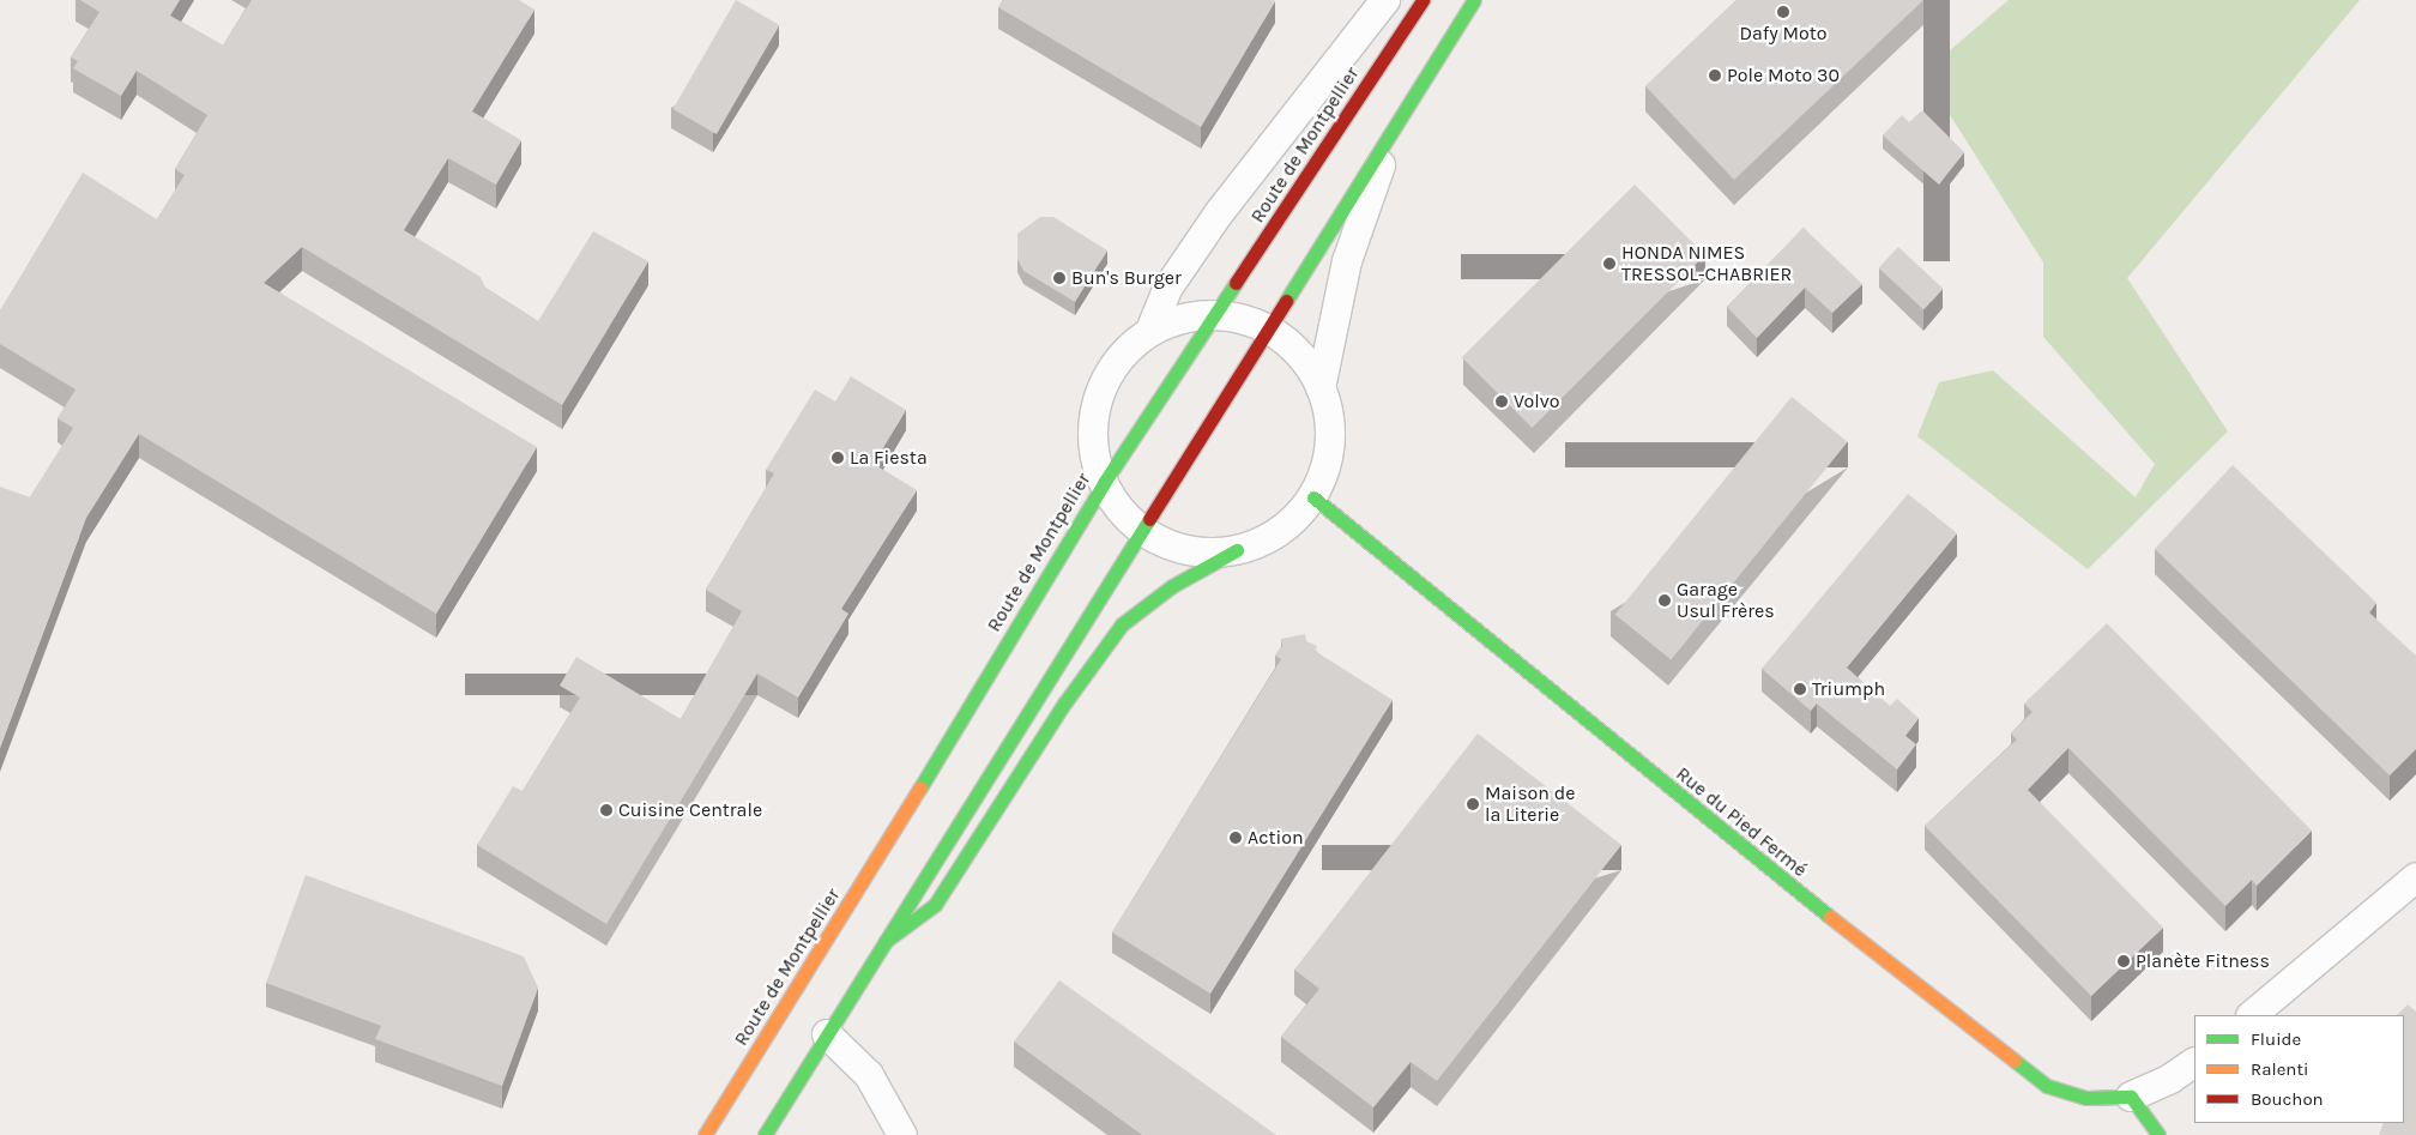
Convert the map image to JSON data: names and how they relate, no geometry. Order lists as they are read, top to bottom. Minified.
{"streets":{"main road":["Route de Montpellier","Rue du Pied Fermé"]},"places":["Dafy Moto","Pole Moto 30","HONDA NIMES TRESSOL-CHABRIER","Bun's Burger","Volvo","La Fiesta","Garage Usul Frères","Triumph","Maison de la Literie","Cuisine Centrale","Action","Planète Fitness"],"legend":["Fluide","Ralenti","Bouchon"]}
